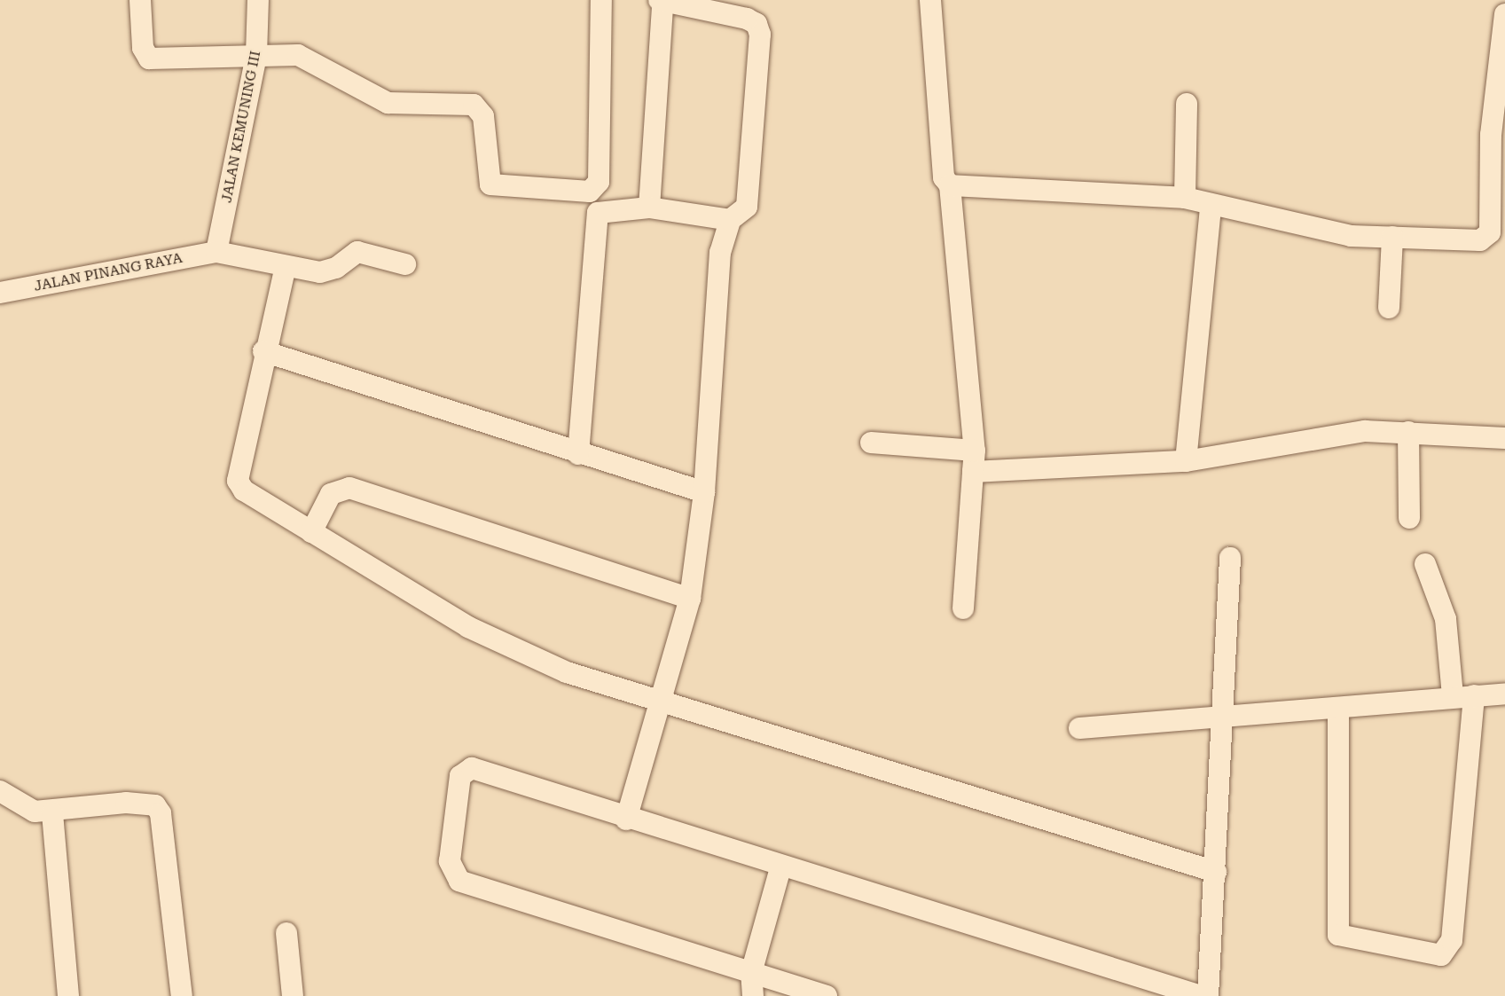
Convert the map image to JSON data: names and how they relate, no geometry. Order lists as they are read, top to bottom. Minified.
{"streets":{"street":["JALAN KEMUNING III","JALAN PINANG RAYA"]},"crossings":[["JALAN KEMUNING III","JALAN PINANG RAYA"]]}
